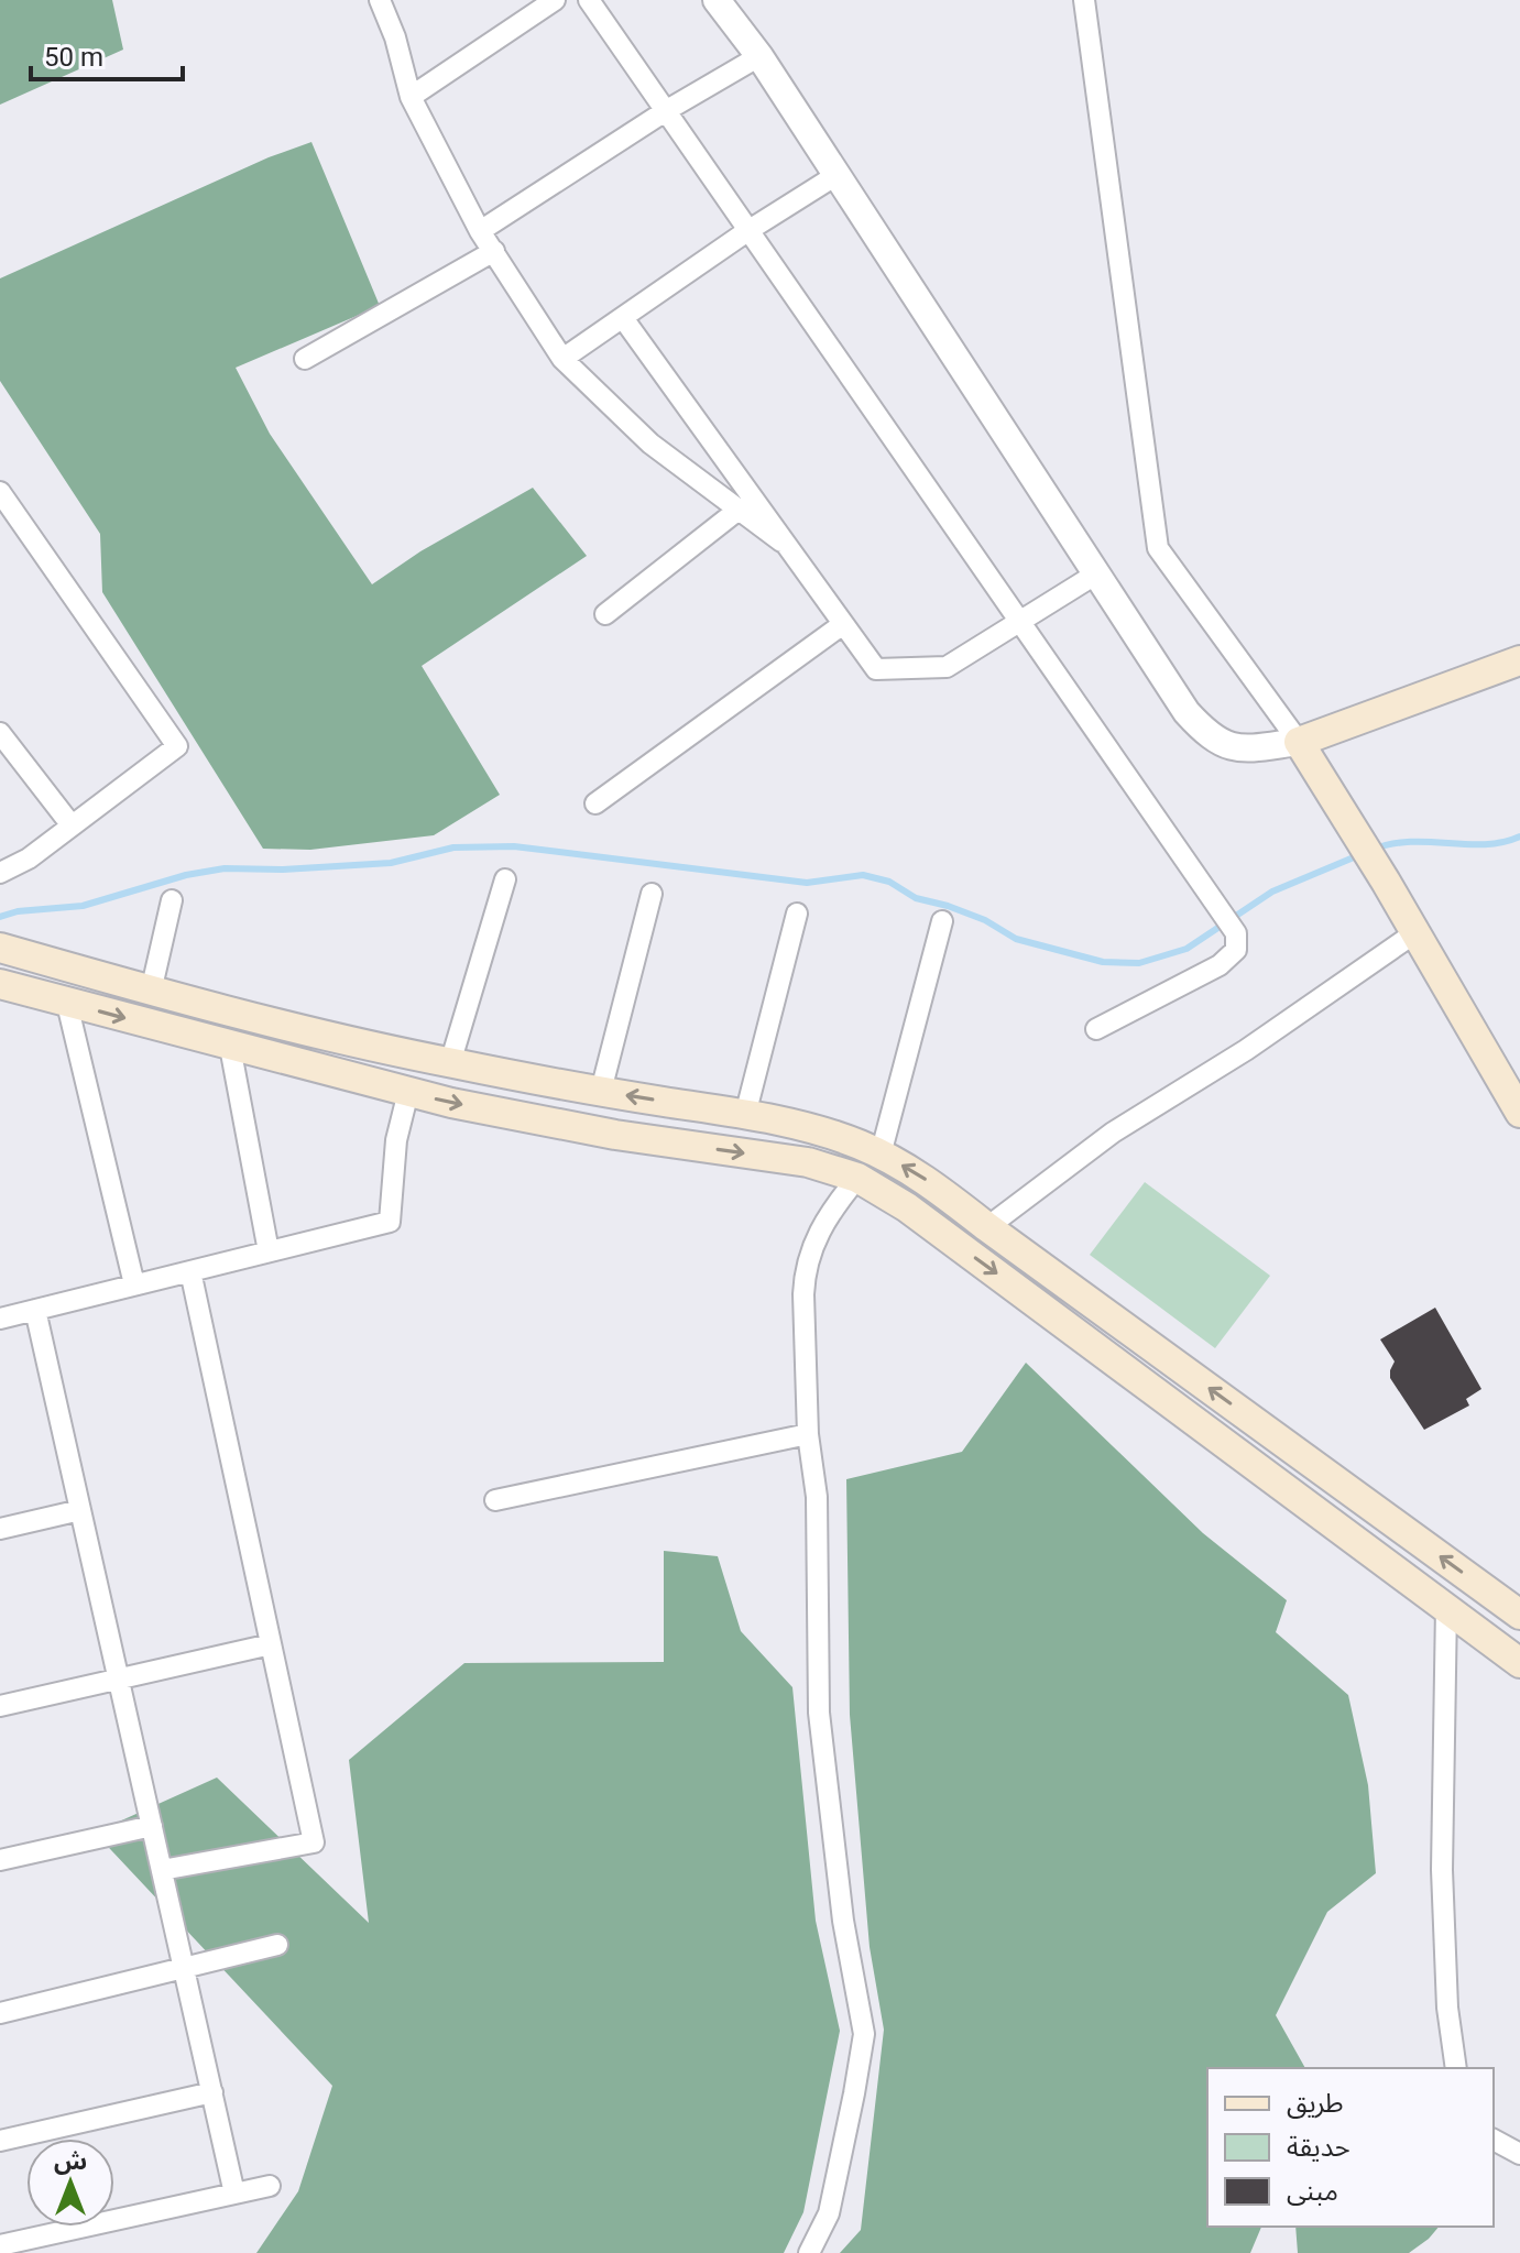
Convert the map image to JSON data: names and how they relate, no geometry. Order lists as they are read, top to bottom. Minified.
{"legend":["طريق","حديقة","مبنى"],"scale_bar":"50 m","north":"top"}
